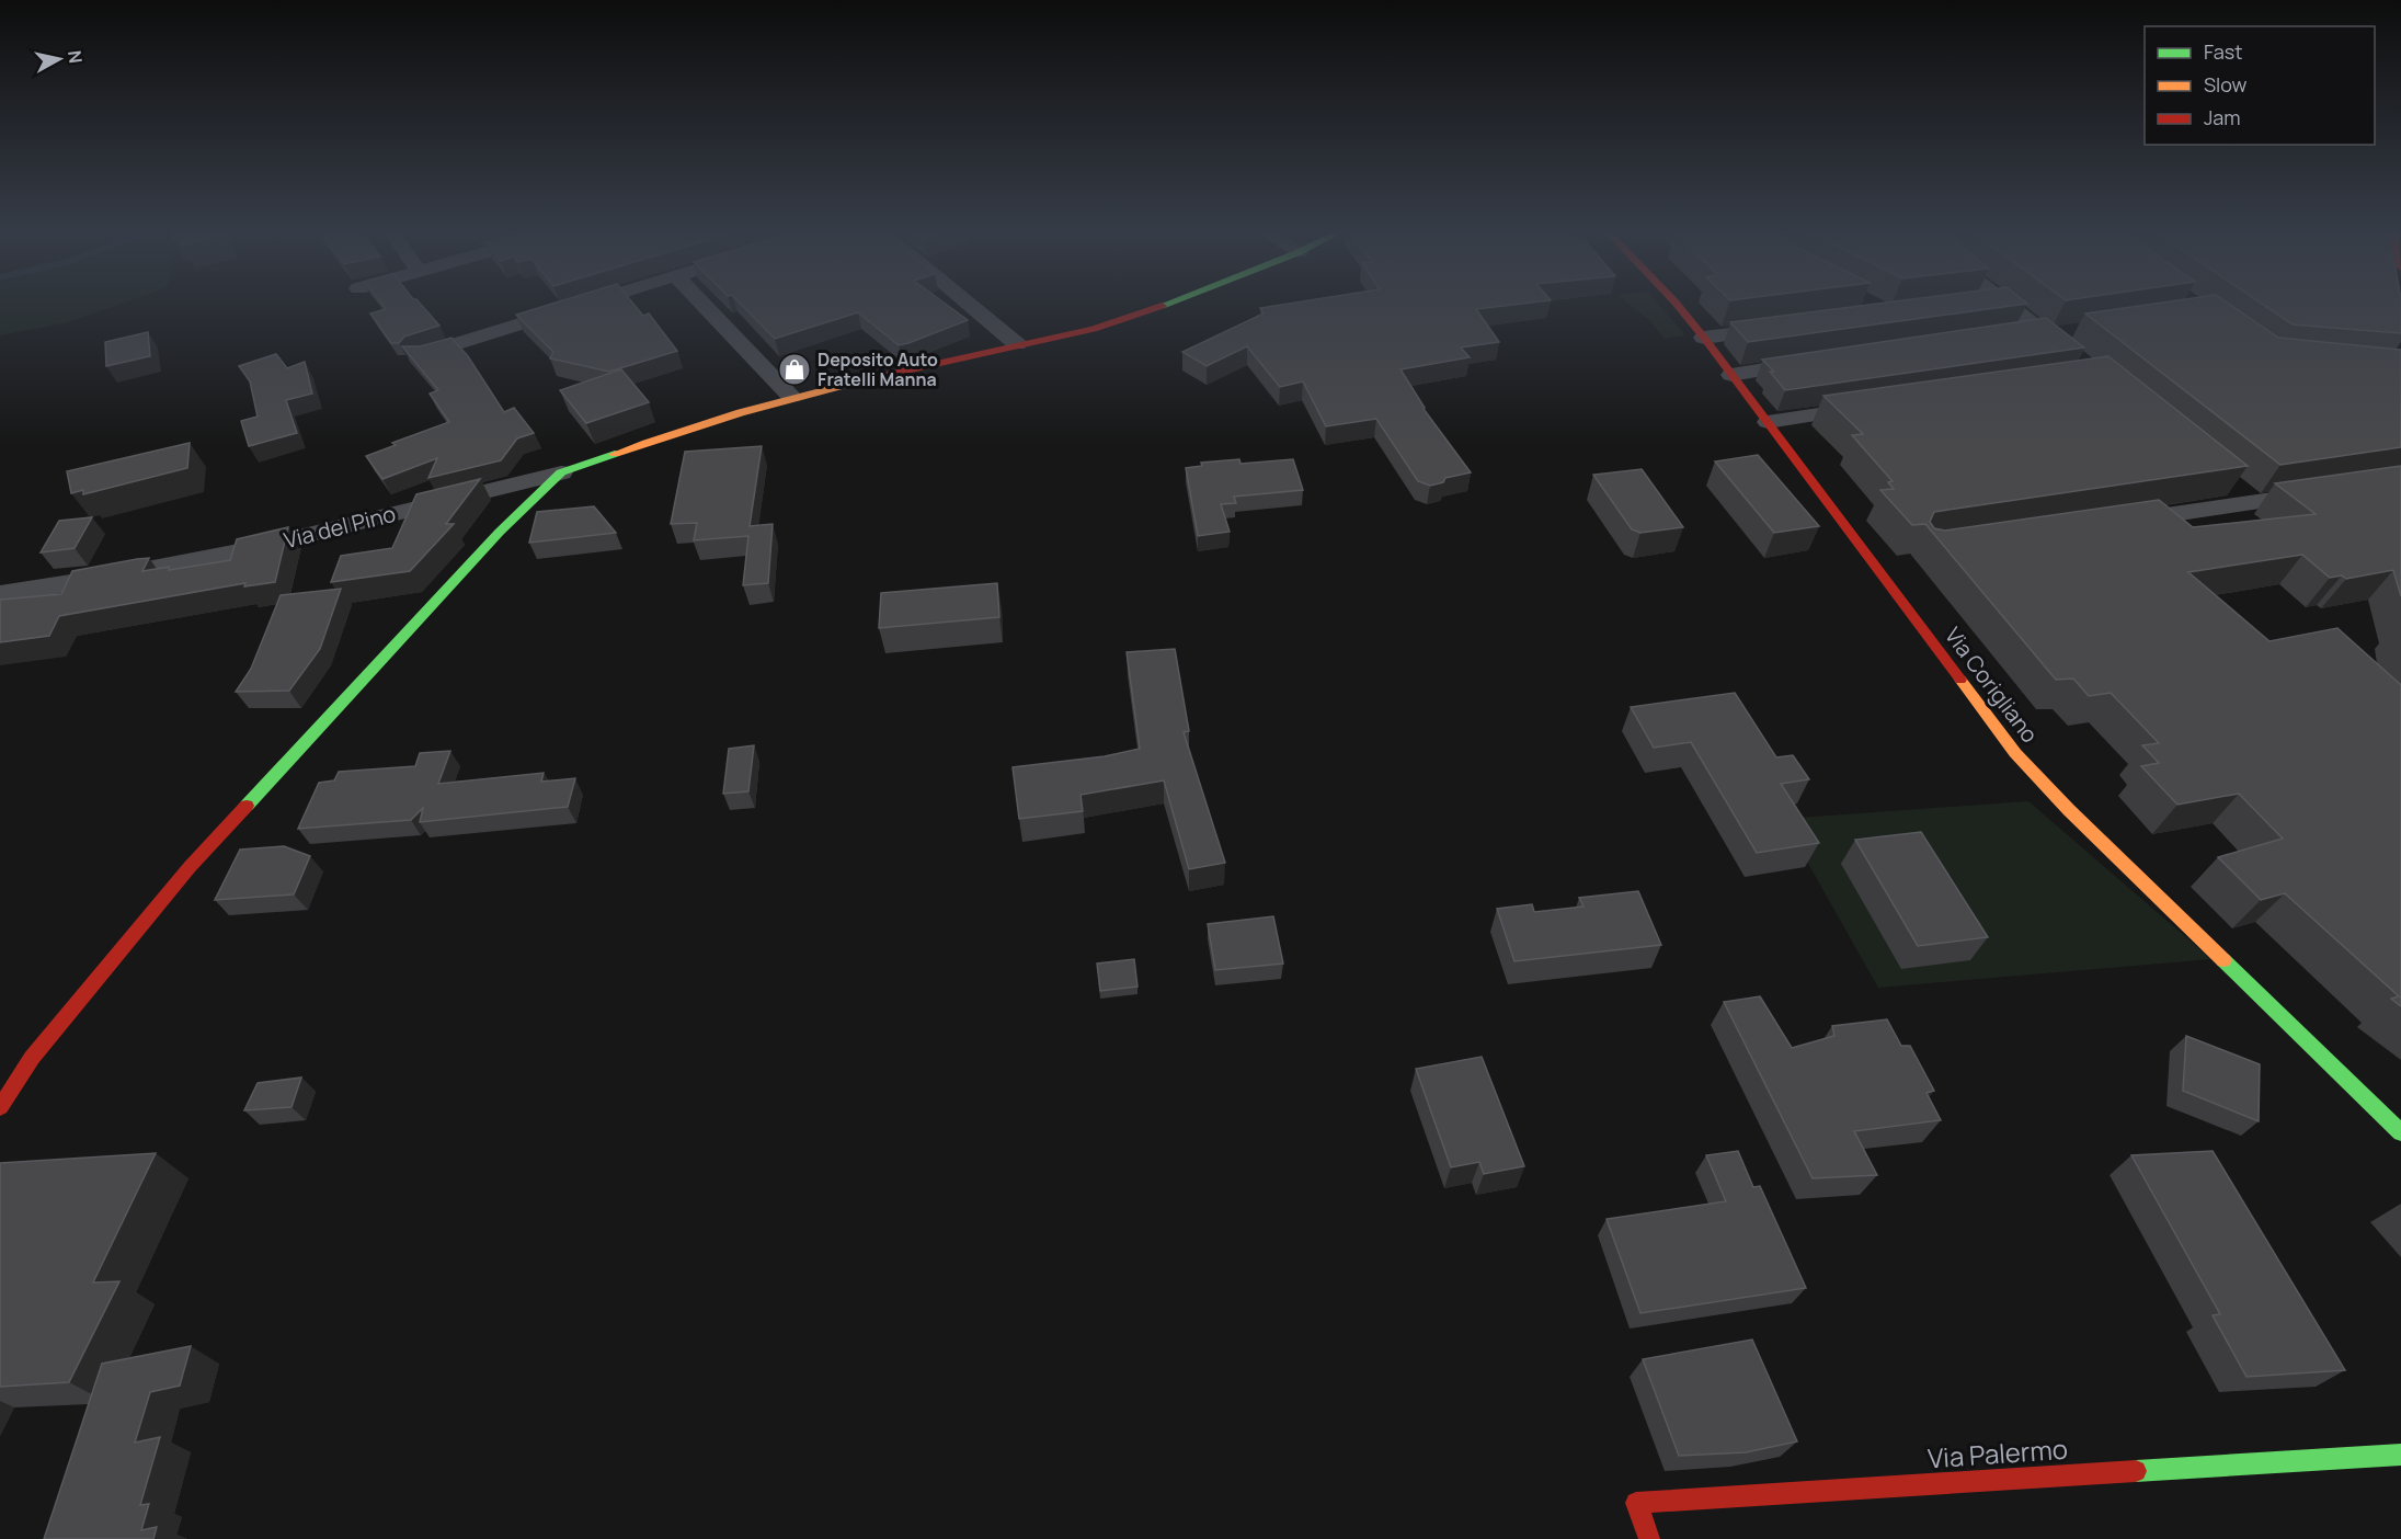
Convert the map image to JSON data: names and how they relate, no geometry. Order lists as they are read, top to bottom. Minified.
{"streets":{"street":["Via del Pino","Via Corigliano","Via Palermo"]},"places":{"shop":["Deposito Auto Fratelli Manna"]},"legend":["Fast","Slow","Jam"],"north":"right"}
